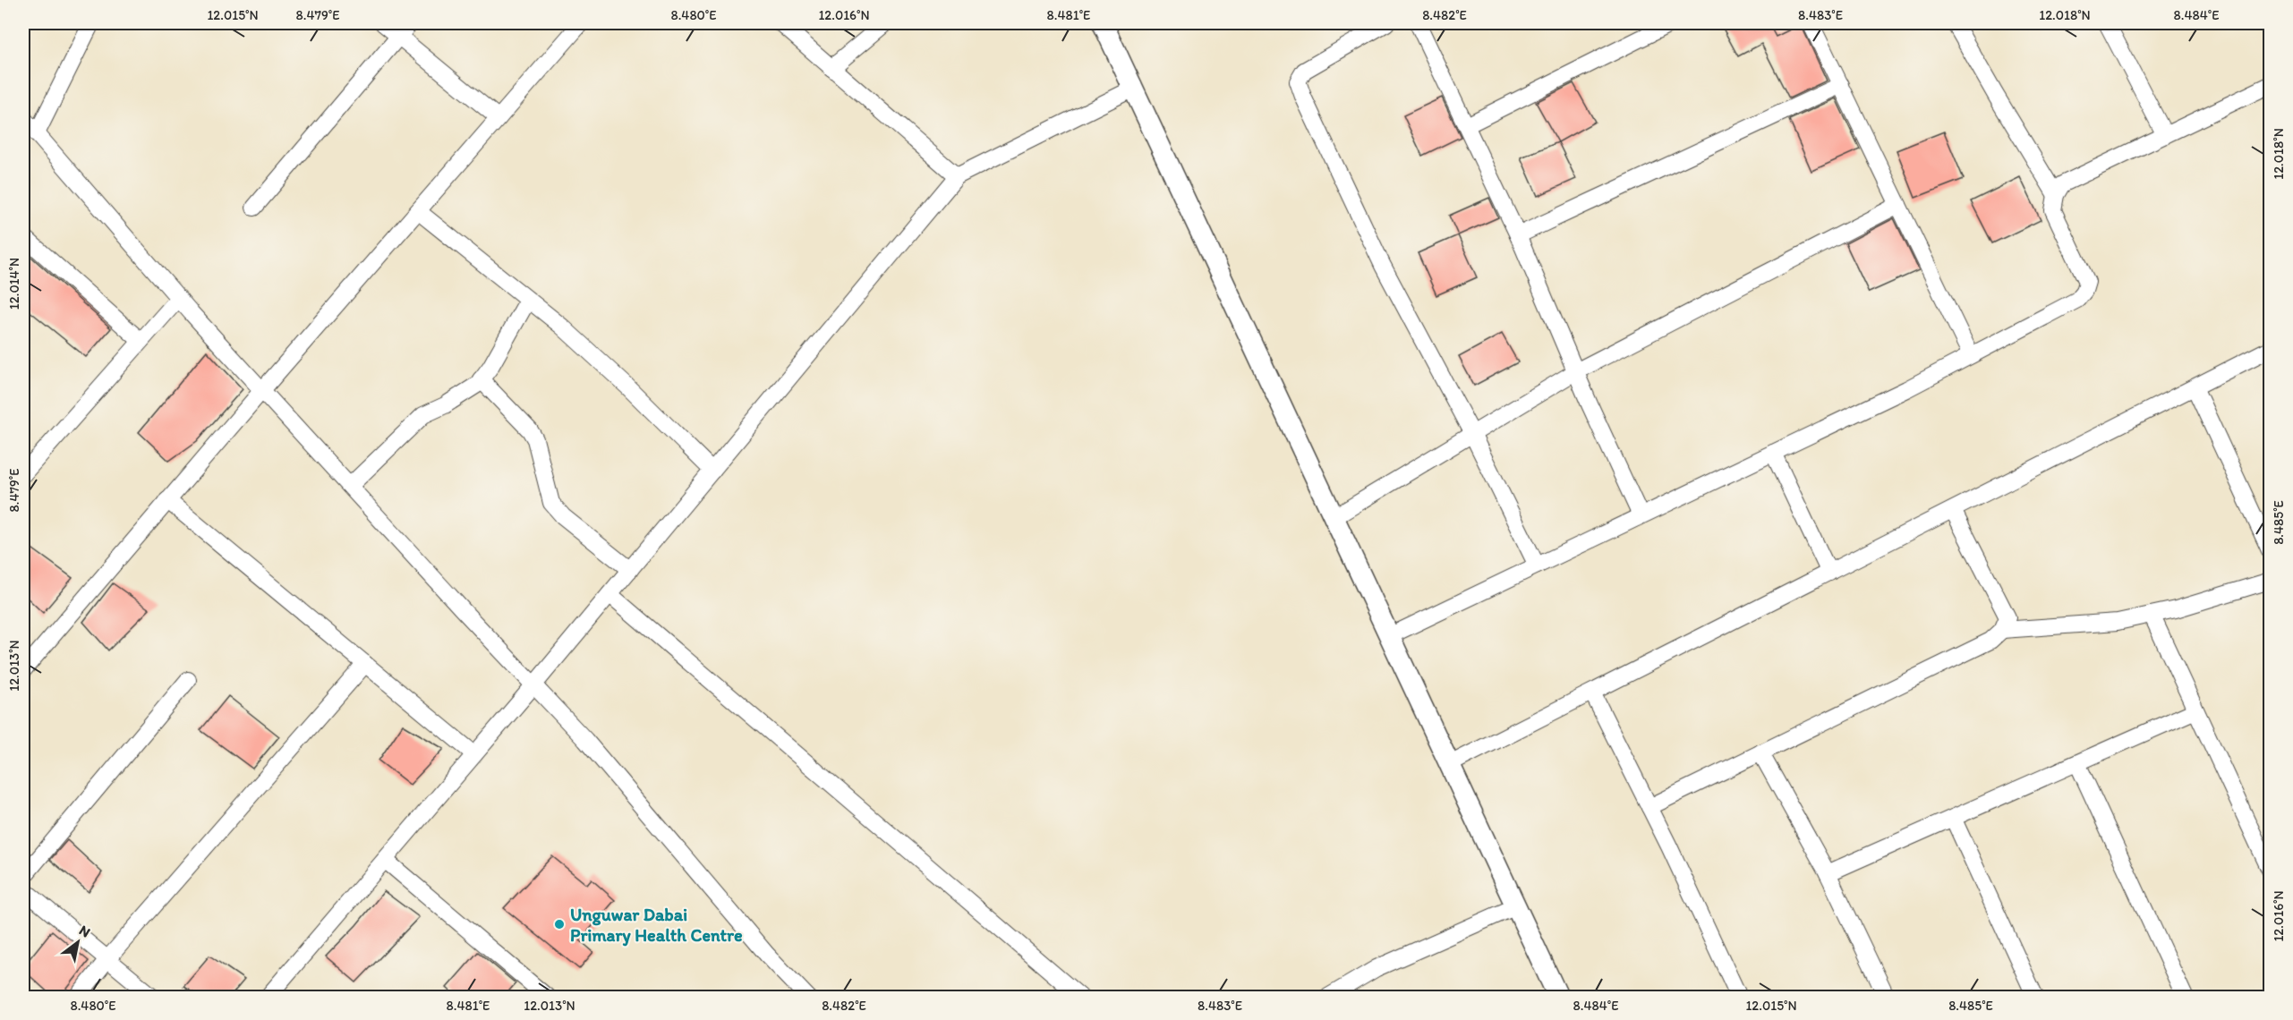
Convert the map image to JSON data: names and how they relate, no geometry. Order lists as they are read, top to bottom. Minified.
{"places":["Unguwar Dabai Primary Health Centre"],"north":"top right","coordinates":["12.015°N","8.479°E","8.480°E","12.016°N","8.481°E","8.482°E","8.483°E","12.018°N","8.484°E","12.014°N","8.485°E","12.013°N"]}
